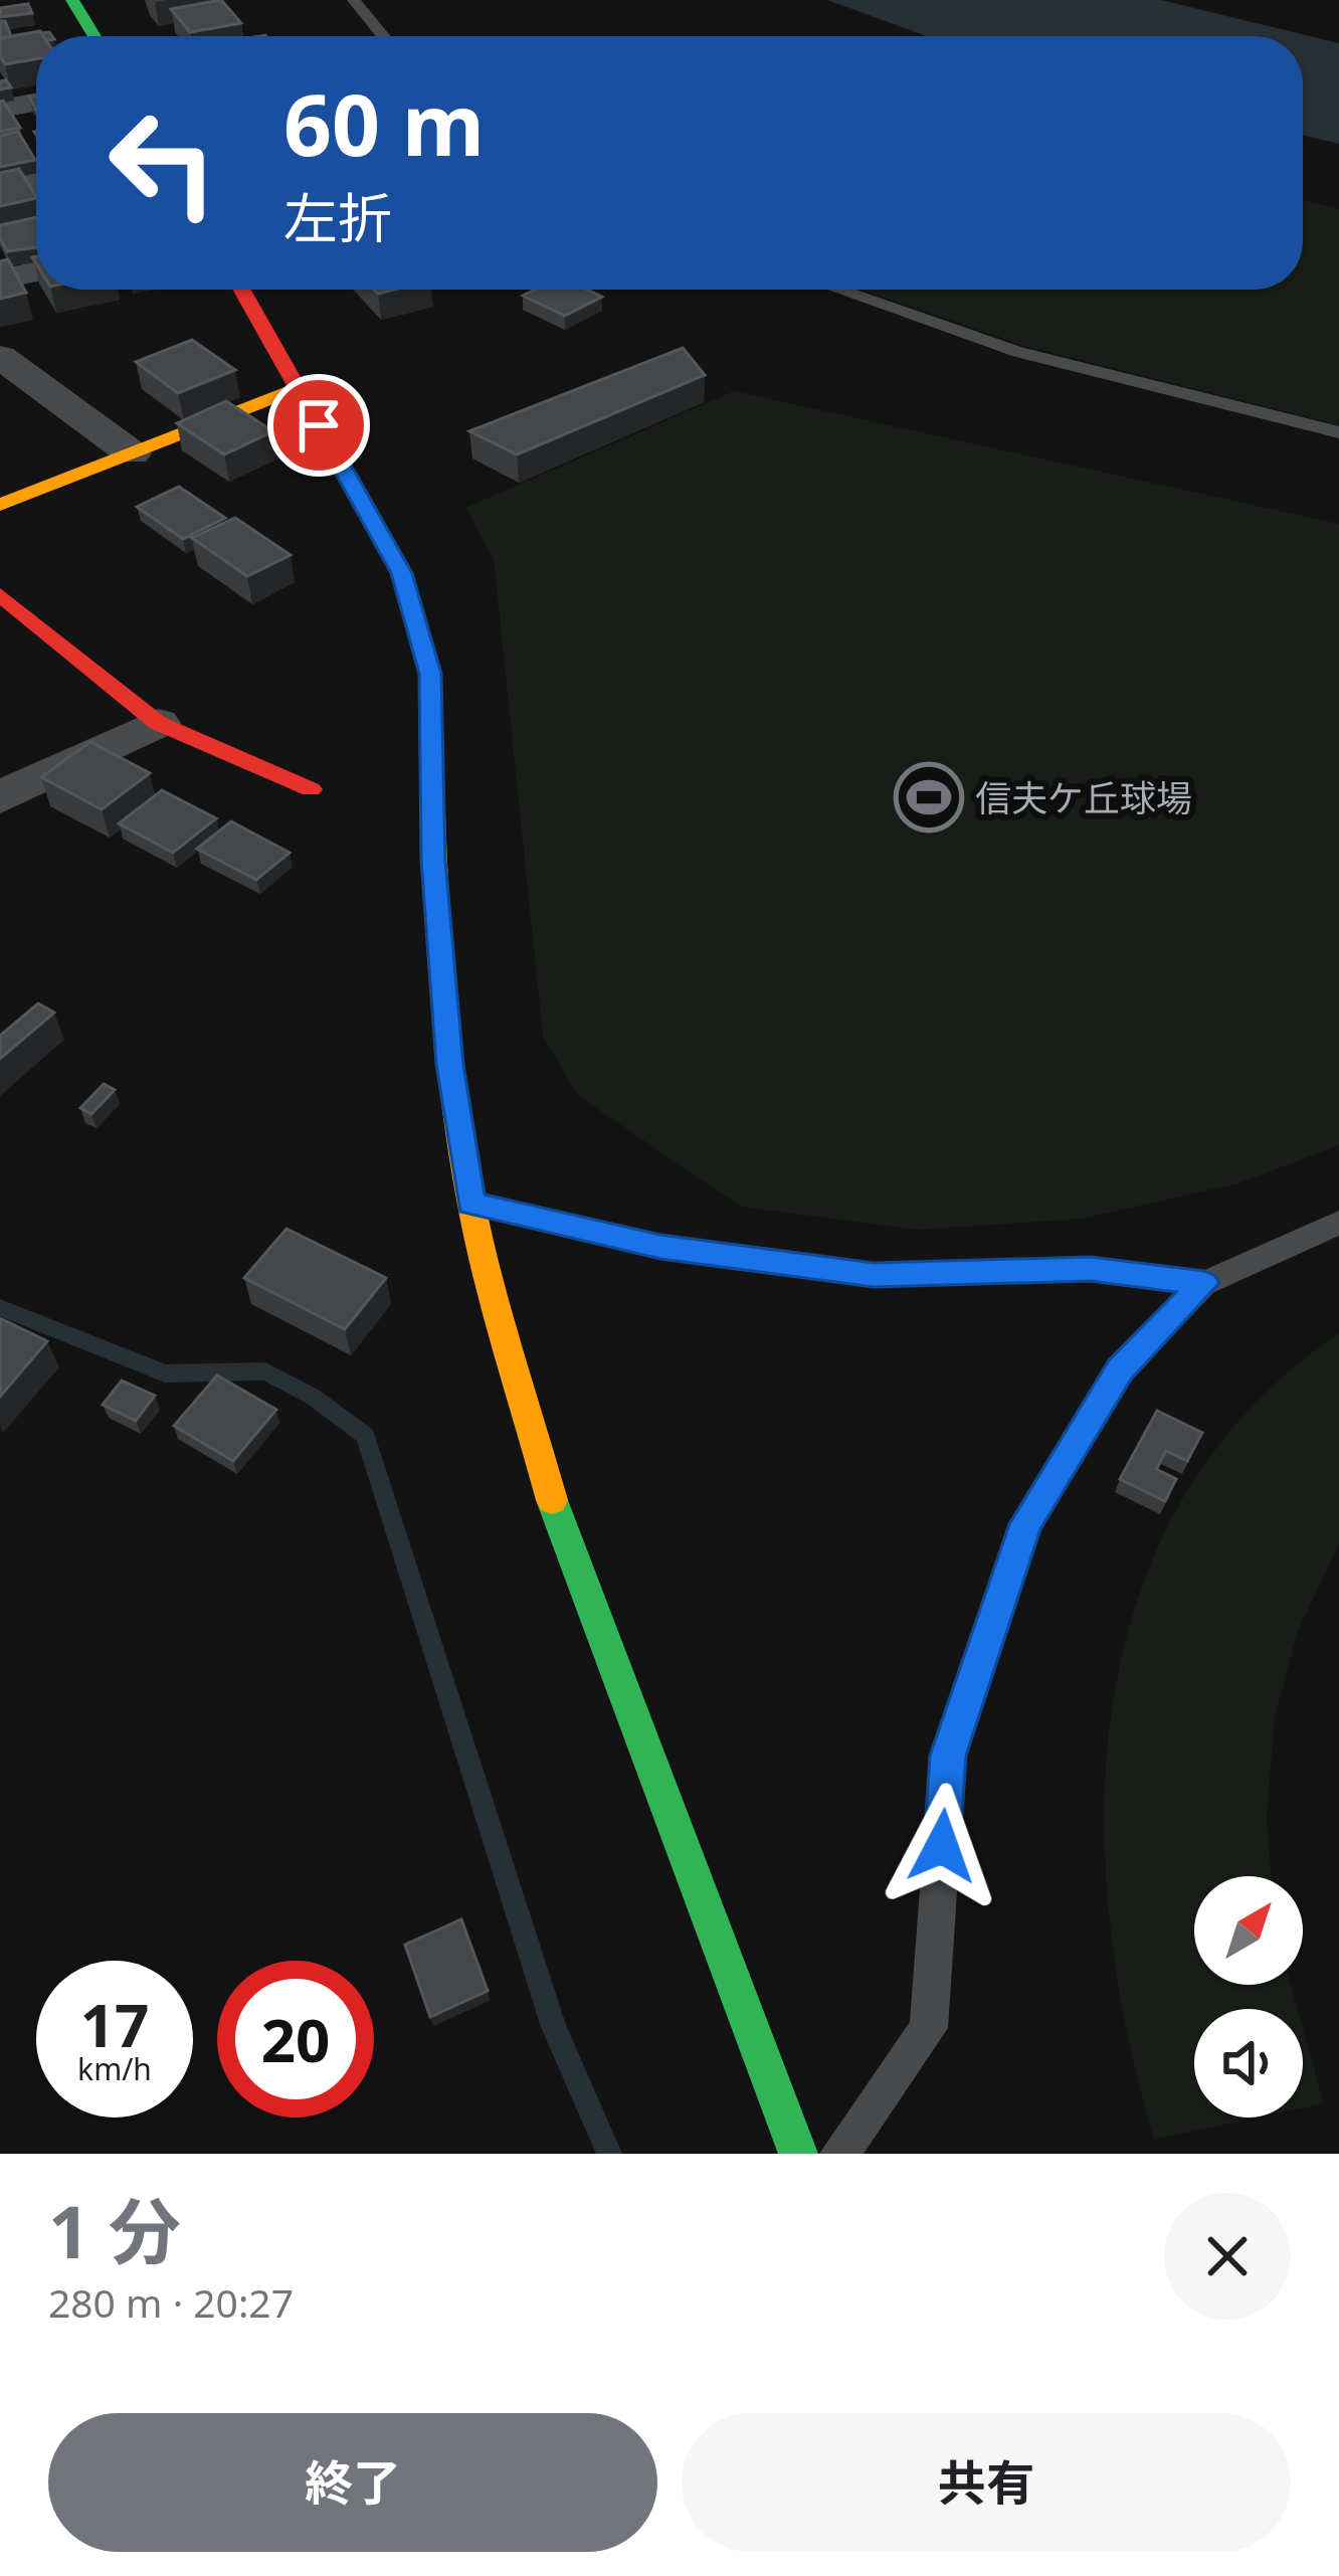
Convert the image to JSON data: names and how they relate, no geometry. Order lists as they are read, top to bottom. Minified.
{"places":{"sports":["信夫ケ丘球場"]},"north":"top right","page":{"turn":["60 m","左折"],"speed":"17 km/h","limit":"20","heading":["1 分","280 m · 20:27"],"buttons":["終了","共有"]}}
